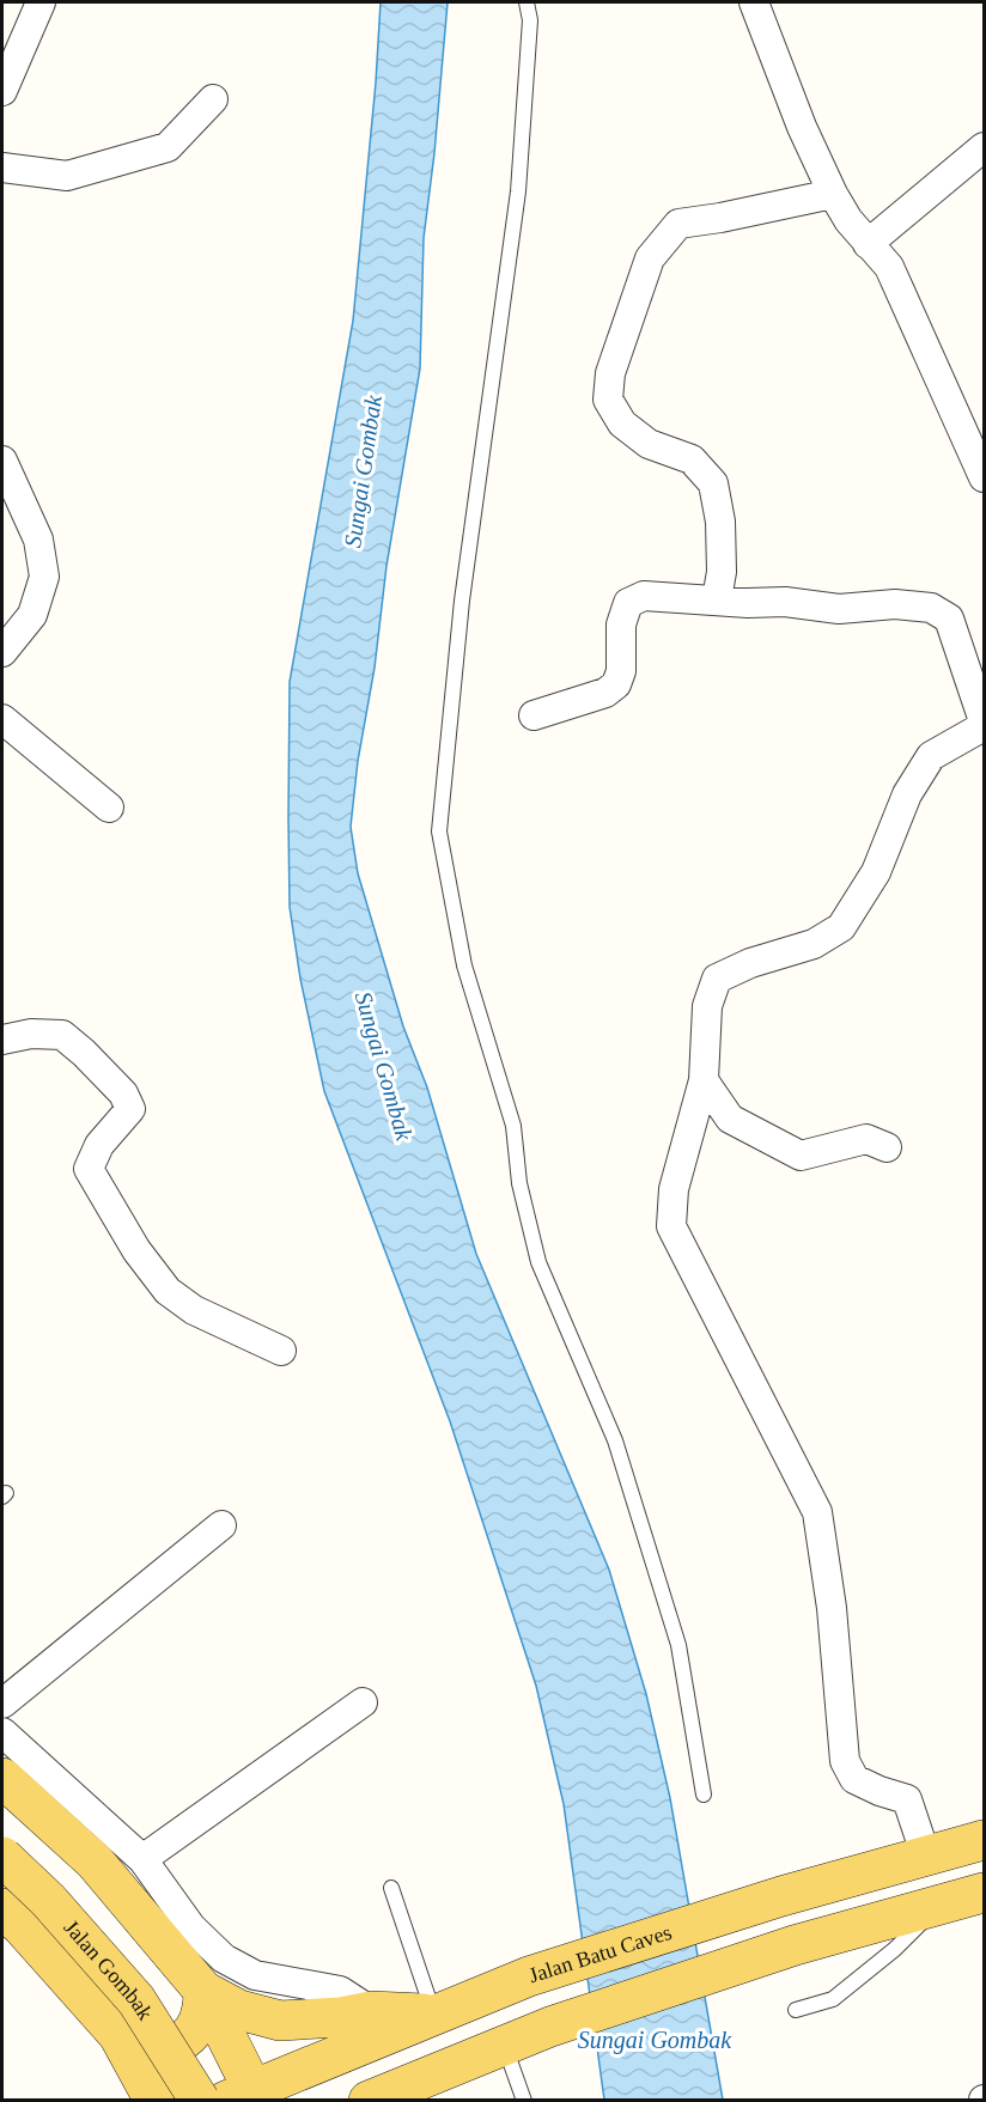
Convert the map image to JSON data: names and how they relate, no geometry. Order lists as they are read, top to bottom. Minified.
{"streets":{"main road":["Jalan Batu Caves","Jalan Gombak"]},"water":["Sungai Gombak"]}
